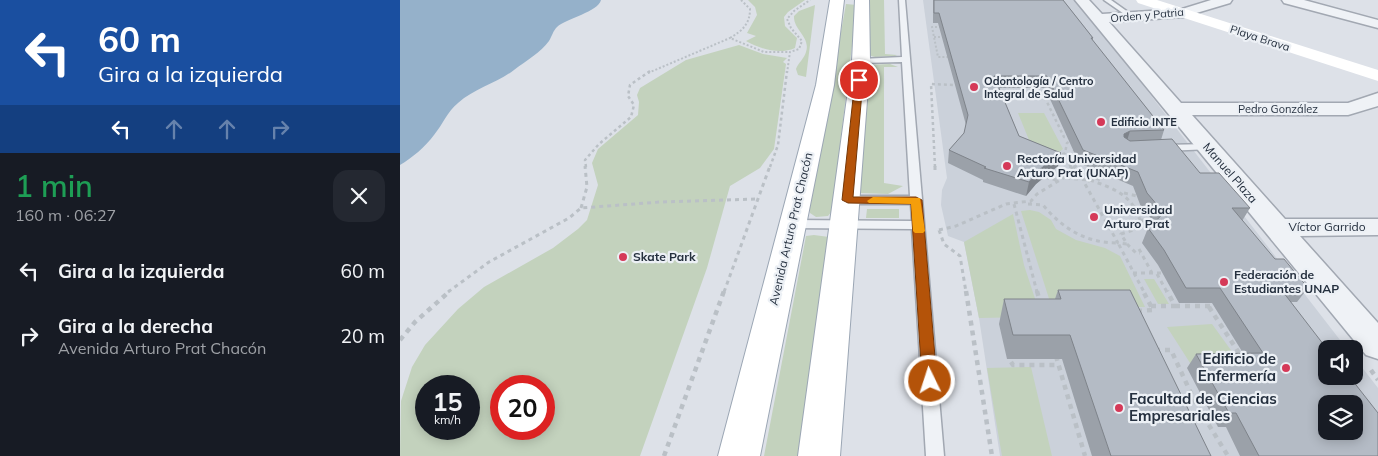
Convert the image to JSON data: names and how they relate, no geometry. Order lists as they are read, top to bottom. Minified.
{"streets":{"main road":["Playa Brava","Avenida Arturo Prat Chacón"],"street":["Orden y Patria","Pedro González","Manuel Plaza","Víctor Garrido"]},"crossings":[["Orden y Patria","Playa Brava"],["Orden y Patria","Manuel Plaza"],["Pedro González","Manuel Plaza"],["Manuel Plaza","Víctor Garrido"]],"places":["Odontología / Centro Integral de Salud","Edificio INTE","Rectoría Universidad Arturo Prat (UNAP)","Universidad Arturo Prat","Skate Park","Federación de Estudiantes UNAP","Edificio de Enfermería","Facultad de Ciencias Empresariales"],"page":{"turn":["60 m","Gira a la izquierda"],"heading":["1 min","160 m · 06:27"],"list":[{"name":"Gira a la izquierda","value":"60 m"},{"name":"Gira a la derecha","note":"Avenida Arturo Prat Chacón","value":"20 m"}],"speed":"15 km/h","limit":"20"}}
